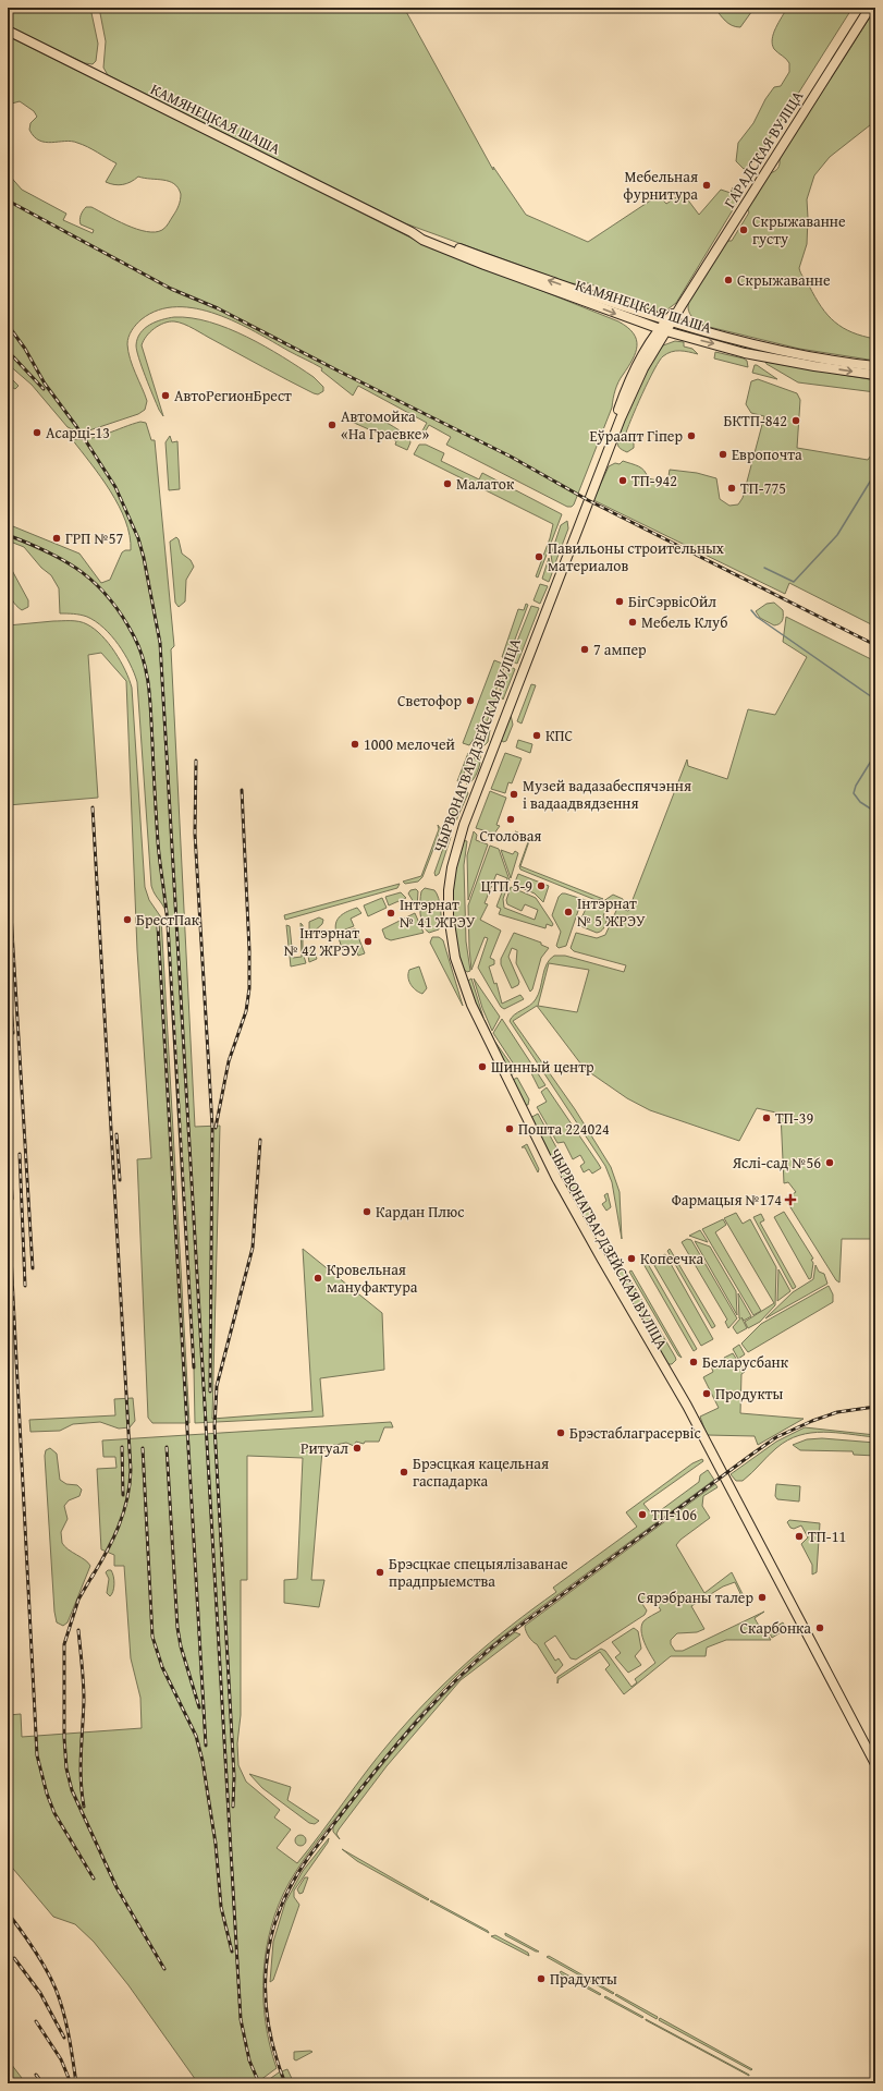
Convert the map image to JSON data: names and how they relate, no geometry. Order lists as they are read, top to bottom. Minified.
{"streets":{"main road":["КАМЯНЕЦКАЯ ШАША","ГАРАДСКАЯ ВУЛІЦА","ЧЫРВОНАГВАРДЗЕЙСКАЯ ВУЛІЦА"]},"crossings":[["КАМЯНЕЦКАЯ ШАША","ГАРАДСКАЯ ВУЛІЦА"],["КАМЯНЕЦКАЯ ШАША","ЧЫРВОНАГВАРДЗЕЙСКАЯ ВУЛІЦА"],["ГАРАДСКАЯ ВУЛІЦА","ЧЫРВОНАГВАРДЗЕЙСКАЯ ВУЛІЦА"]],"places":{"other":["Мебельная фурнитура","Скрыжаванне густу","Скрыжаванне","АвтоРегионБрест","БКТП-842","Автомойка «На Граевке»","Асарці-13","Еўраапт Гіпер","Европочта","ТП-942","Малаток","ТП-775","ГРП №57","Павильоны строительных материалов","БігСэрвісОйл","Мебель Клуб","7 ампер","Светофор","КПС","1000 мелочей","Музей вадазабеспячэння і вадаадвядзення","Столовая","ЦТП 5-9","Інтэрнат № 5 ЖРЭУ","Інтэрнат № 41 ЖРЭУ","БрестПак","Інтэрнат № 42 ЖРЭУ","Шинный центр","ТП-39","Пошта 224024","Яслі-сад №56","Кардан Плюс","Копеечка","Кровельная мануфактура","Беларусбанк","Продукты","Брэстаблаграсервіс","Ритуал","Брэсцкая кацельная гаспадарка","ТП-106","ТП-11","Брэсцкае спецыялізаванае прадпрыемства","Сярэбраны талер","Скарбонка","Прадукты"],"health":["Фармацыя №174"]}}
